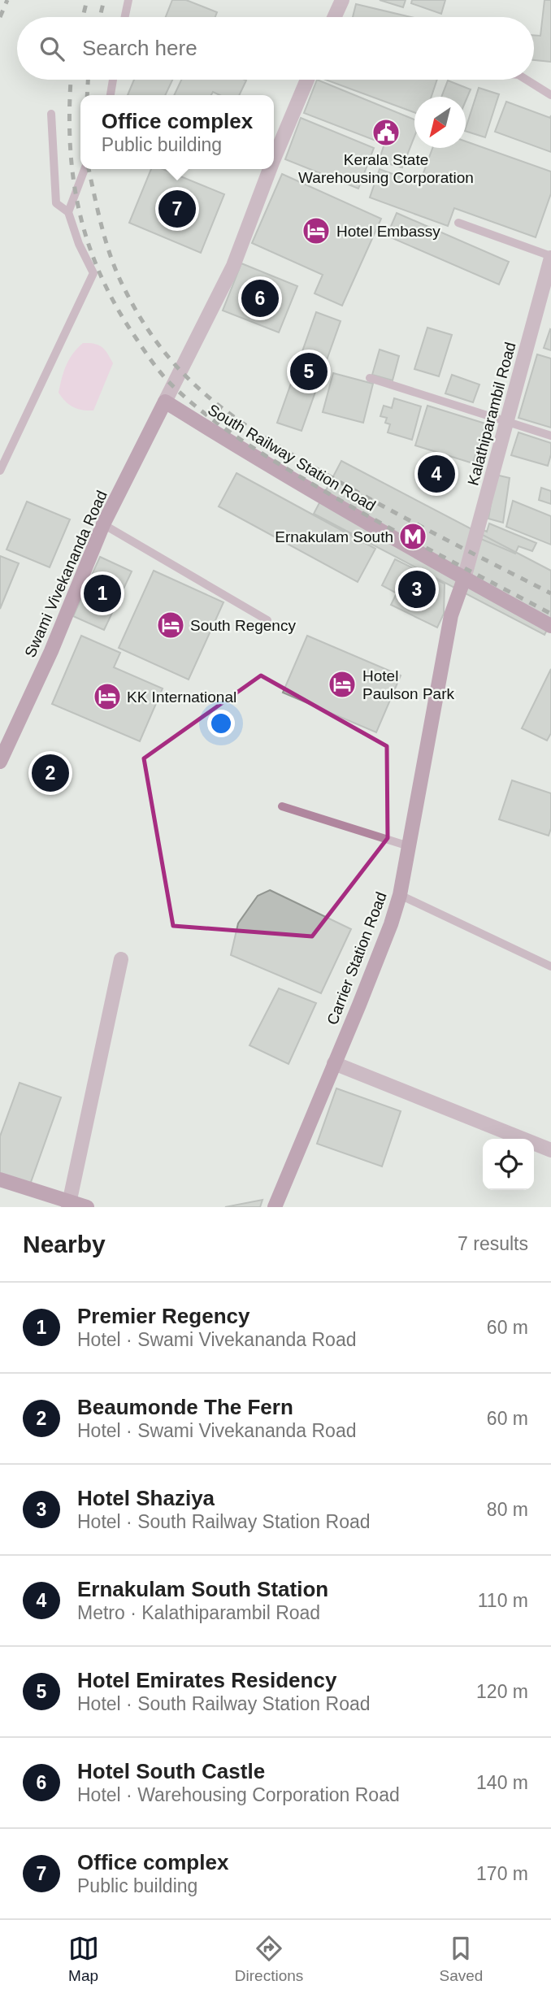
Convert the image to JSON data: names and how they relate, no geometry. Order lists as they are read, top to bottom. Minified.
{"streets":{"street":["Kalathiparambil Road","South Railway Station Road","Swami Vivekananda Road","Carrier Station Road"]},"crossings":[["Kalathiparambil Road","South Railway Station Road"],["Kalathiparambil Road","Carrier Station Road"],["South Railway Station Road","Swami Vivekananda Road"],["South Railway Station Road","Carrier Station Road"]],"places":{"public building":["Kerala State Warehousing Corporation"],"hotel":["Hotel Embassy","South Regency","Hotel Paulson Park","KK International"],"metro station":["Ernakulam South"]},"north":"bottom left","page":{"search":"Search here","popup":["Office complex","Public building"],"pins":["7","6","5","4","3","1","2"],"heading":["Nearby","7 results"],"list":[{"mark":"1","name":"Premier Regency","note":"Hotel · Swami Vivekananda Road","value":"60 m"},{"mark":"2","name":"Beaumonde The Fern","note":"Hotel · Swami Vivekananda Road","value":"60 m"},{"mark":"3","name":"Hotel Shaziya","note":"Hotel · South Railway Station Road","value":"80 m"},{"mark":"4","name":"Ernakulam South Station","note":"Metro · Kalathiparambil Road","value":"110 m"},{"mark":"5","name":"Hotel Emirates Residency","note":"Hotel · South Railway Station Road","value":"120 m"},{"mark":"6","name":"Hotel South Castle","note":"Hotel · Warehousing Corporation Road","value":"140 m"},{"mark":"7","name":"Office complex","note":"Public building","value":"170 m"}],"nav":["Map","Directions","Saved"]}}
